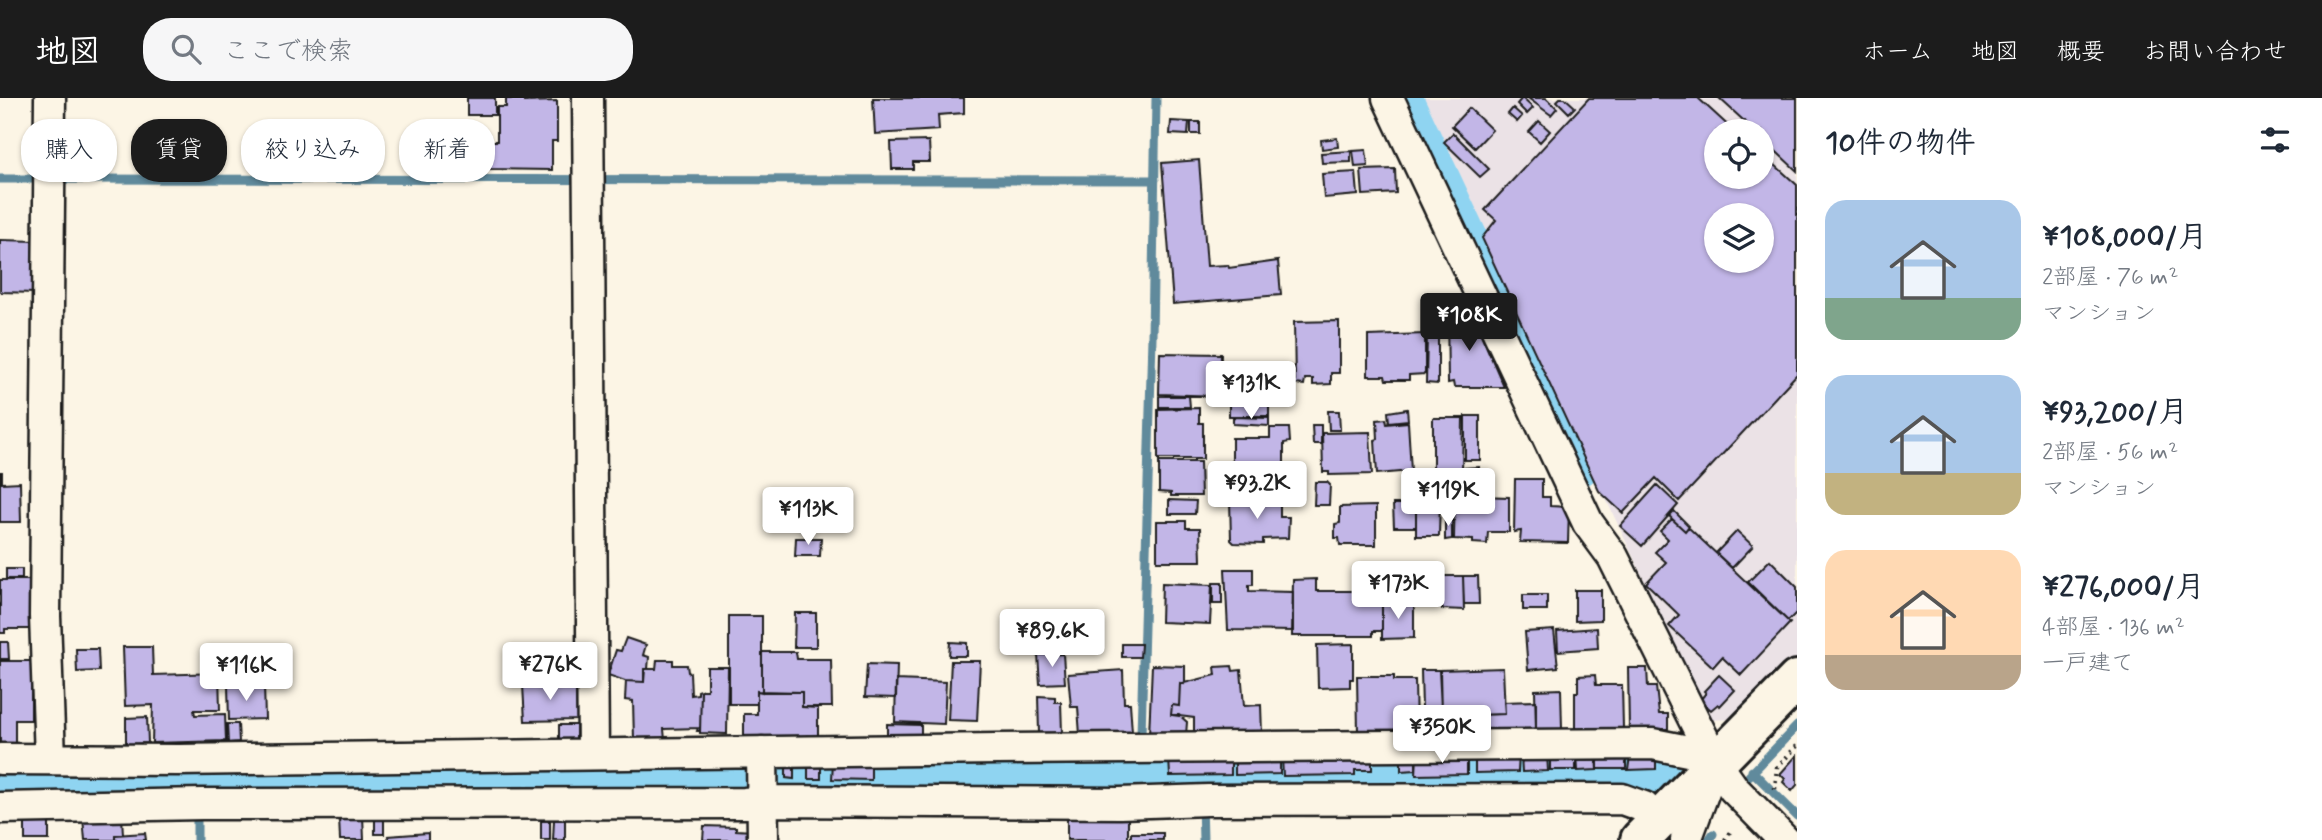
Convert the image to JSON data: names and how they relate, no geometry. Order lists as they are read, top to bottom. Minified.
{"page":{"header":"地図","search":"ここで検索","nav":["ホーム","地図","概要","お問い合わせ"],"heading":"10件の物件","chip":["購入","賃貸","絞り込み","新着"],"list":[{"name":"¥108,000/月","note":"2部屋 · 76 m² · マンション"},{"name":"¥93,200/月","note":"2部屋 · 56 m² · マンション"},{"name":"¥276,000/月","note":"4部屋 · 136 m² · 一戸建て"}],"price":["¥108K","¥131K","¥93.2K","¥119K","¥113K","¥173K","¥89.6K","¥276K","¥116K","¥350K"]}}
